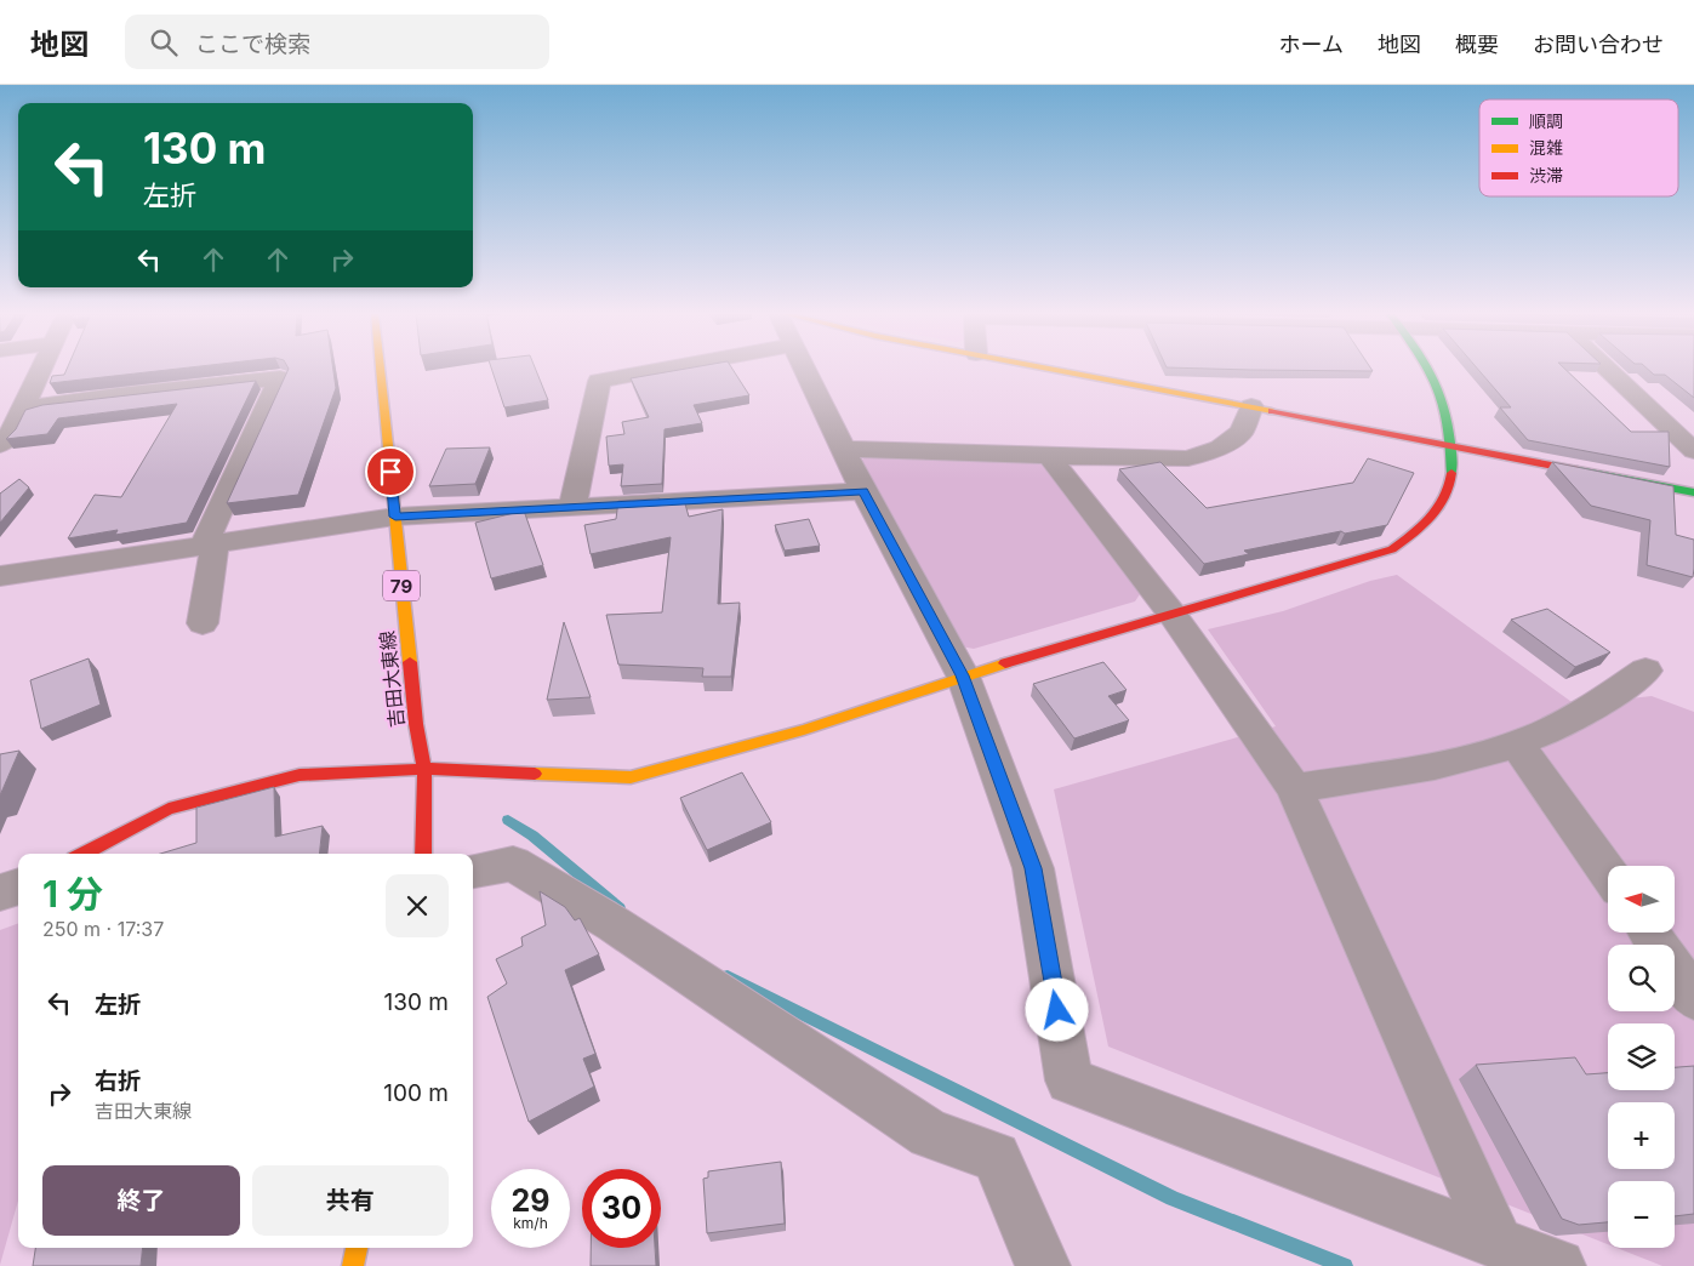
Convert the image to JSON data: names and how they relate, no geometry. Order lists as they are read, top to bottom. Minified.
{"streets":{"street":["79","吉田大東線"]},"legend":["順調","混雑","渋滞"],"north":"left","page":{"header":"地図","search":"ここで検索","nav":["ホーム","地図","概要","お問い合わせ"],"turn":["130 m","左折"],"heading":["1 分","250 m · 17:37"],"map_buttons":["+","−"],"list":[{"name":"左折","value":"130 m"},{"name":"右折","note":"吉田大東線","value":"100 m"}],"buttons":["終了","共有"],"speed":"29 km/h","limit":"30"}}
